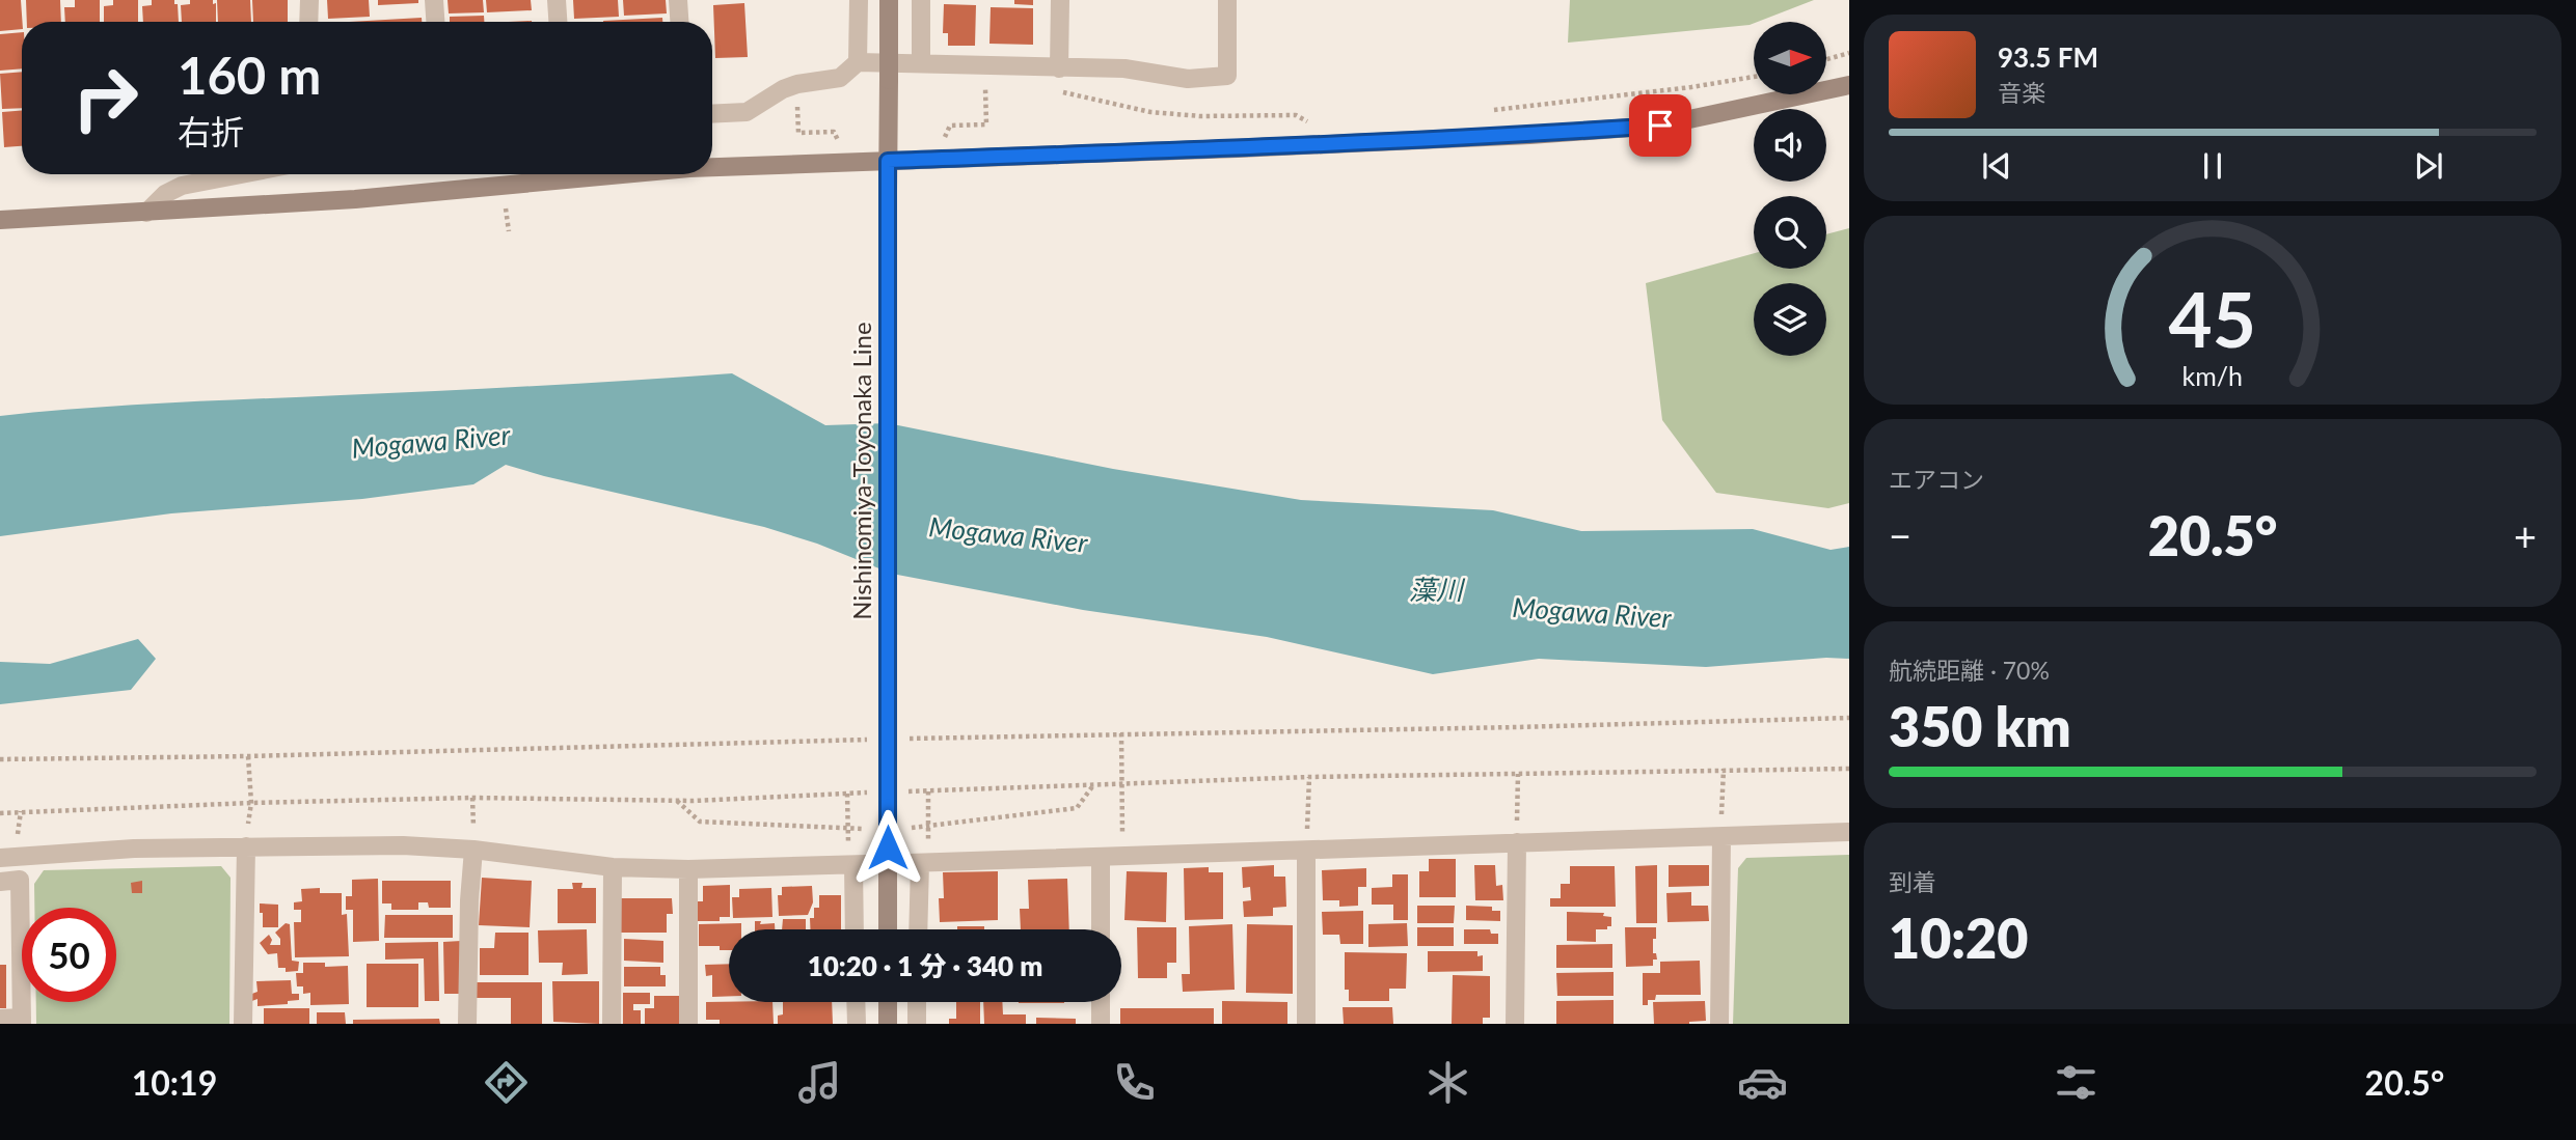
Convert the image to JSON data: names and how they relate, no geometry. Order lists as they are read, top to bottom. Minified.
{"streets":{"street":["Nishinomiya-Toyonaka Line"]},"water":["Mogawa River","藻川"],"north":"right","page":{"turn":["160 m","右折"],"song":["93.5 FM","音楽"],"tile":["エアコン",["航続距離 · 70%","350 km"],["到着","10:20"]],"heat":["−","20.5°","+"],"limit":"50","trip":"10:20 · 1 分 · 340 m","tabs":["10:19","20.5°"],"gauge":["45","km/h"]}}
